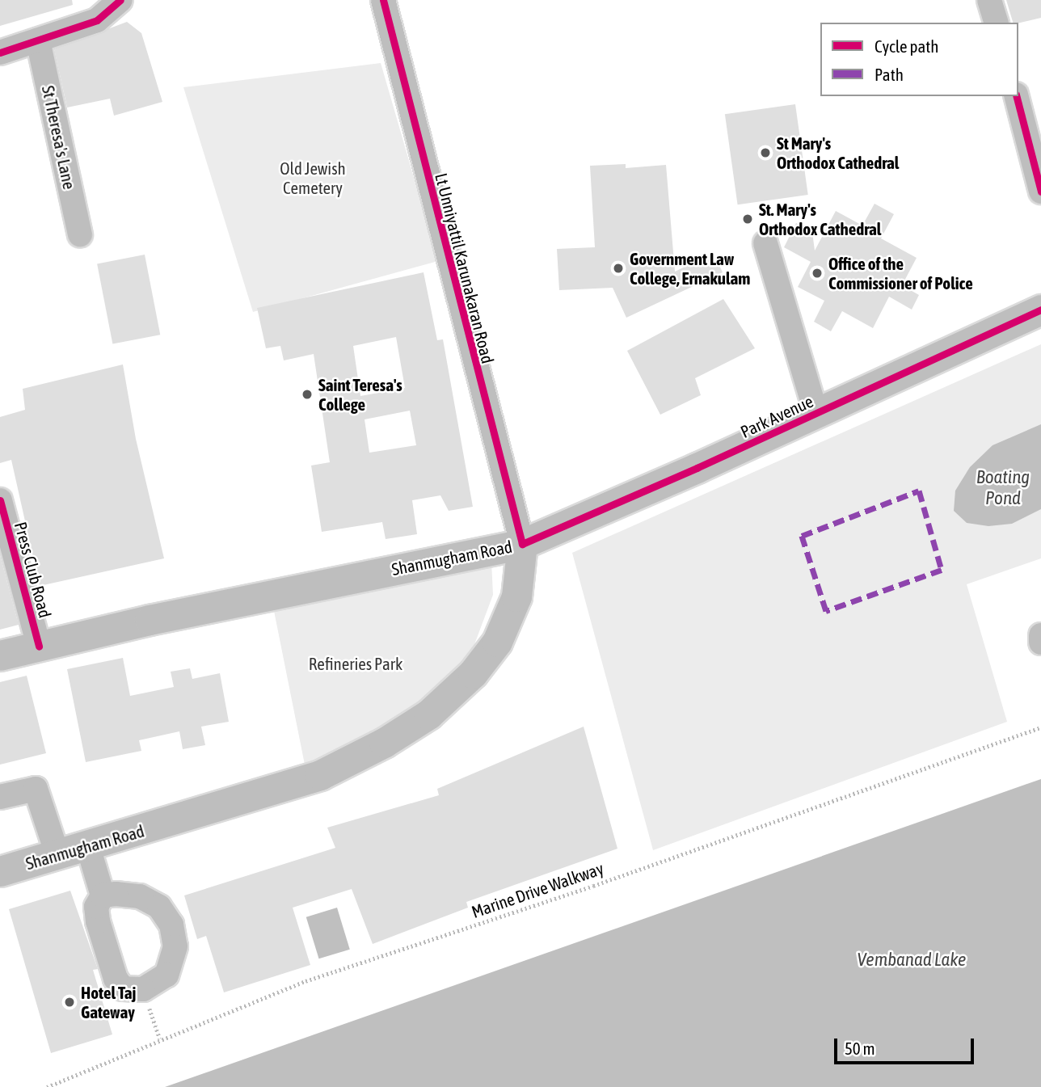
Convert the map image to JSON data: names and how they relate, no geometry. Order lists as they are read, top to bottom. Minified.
{"streets":{"main road":["Park Avenue","Shanmugham Road"],"street":["St Theresa's Lane","Lt Unniyattil Karunakaran Road","Press Club Road"],"path":["Marine Drive Walkway"]},"crossings":[["Lt Unniyattil Karunakaran Road","Park Avenue"],["Lt Unniyattil Karunakaran Road","Shanmugham Road"],["Park Avenue","Shanmugham Road"],["Shanmugham Road","Press Club Road"]],"water":["Boating Pond","Vembanad Lake"],"parks":["Old Jewish Cemetery","Refineries Park"],"places":["St Mary's Orthodox Cathedral","St. Mary's Orthodox Cathedral","Government Law College, Ernakulam","Office of the Commissioner of Police","Saint Teresa's College","Hotel Taj Gateway"],"legend":["Cycle path","Path"],"scale_bar":"50 m"}
